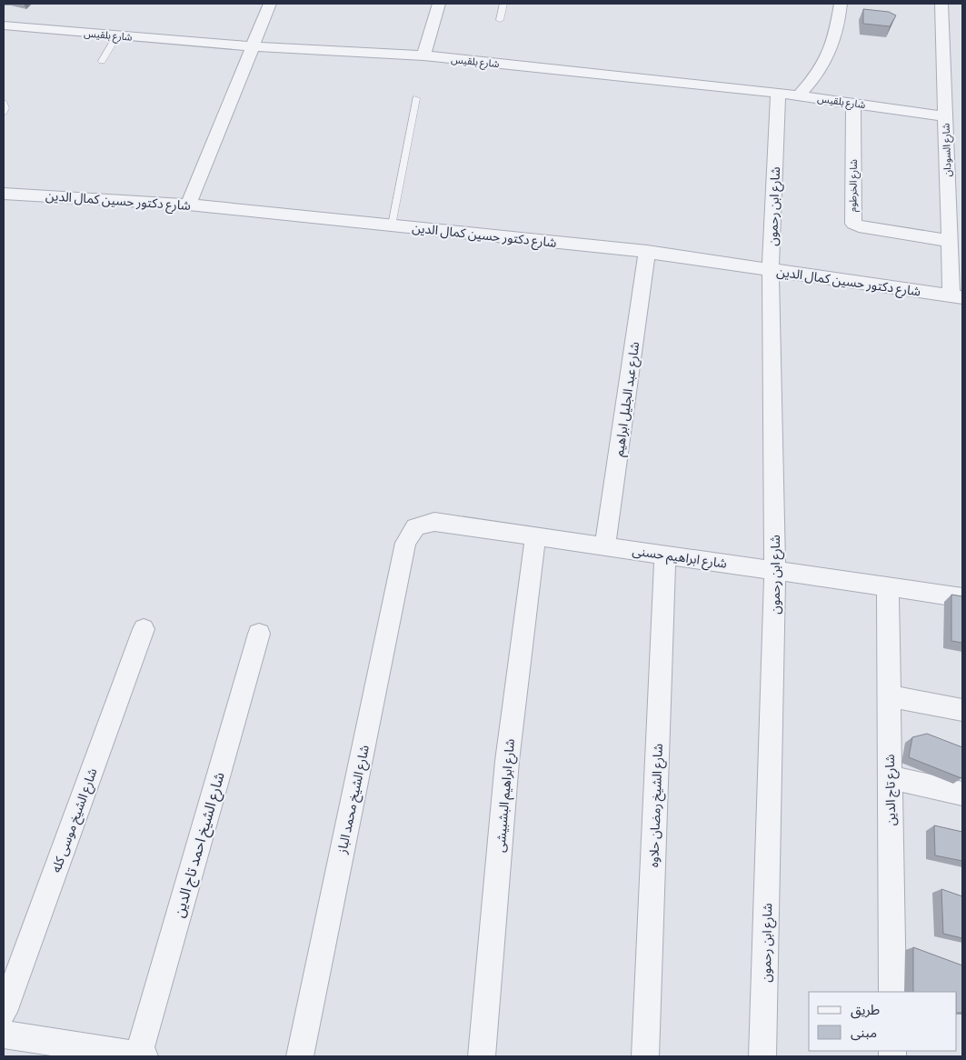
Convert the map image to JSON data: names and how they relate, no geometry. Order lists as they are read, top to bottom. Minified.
{"streets":{"street":["شارع بلقيس","شارع السودان","شارع الخرطوم","شارع دكتور حسين كمال الدين","شارع ابن رحمون","شارع عبد الجليل ابراهيم","شارع ابراهيم حسنى","شارع تاج الدين","شارع ابراهيم البشبيشى","شارع الشيخ محمد الباز","شارع الشيخ رمضان حلاوه","شارع الشيخ موسى كله","شارع الشيخ احمد تاج الدين"]},"crossings":[["شارع بلقيس","شارع السودان"],["شارع بلقيس","شارع الخرطوم"],["شارع بلقيس","شارع ابن رحمون"],["شارع السودان","شارع الخرطوم"],["شارع السودان","شارع دكتور حسين كمال الدين"],["شارع دكتور حسين كمال الدين","شارع ابن رحمون"],["شارع دكتور حسين كمال الدين","شارع عبد الجليل ابراهيم"],["شارع ابن رحمون","شارع ابراهيم حسنى"],["شارع عبد الجليل ابراهيم","شارع ابراهيم حسنى"],["شارع ابراهيم حسنى","شارع تاج الدين"],["شارع ابراهيم حسنى","شارع ابراهيم البشبيشى"],["شارع ابراهيم حسنى","شارع الشيخ محمد الباز"],["شارع ابراهيم حسنى","شارع الشيخ رمضان حلاوه"]],"legend":["طريق","مبنى"]}
